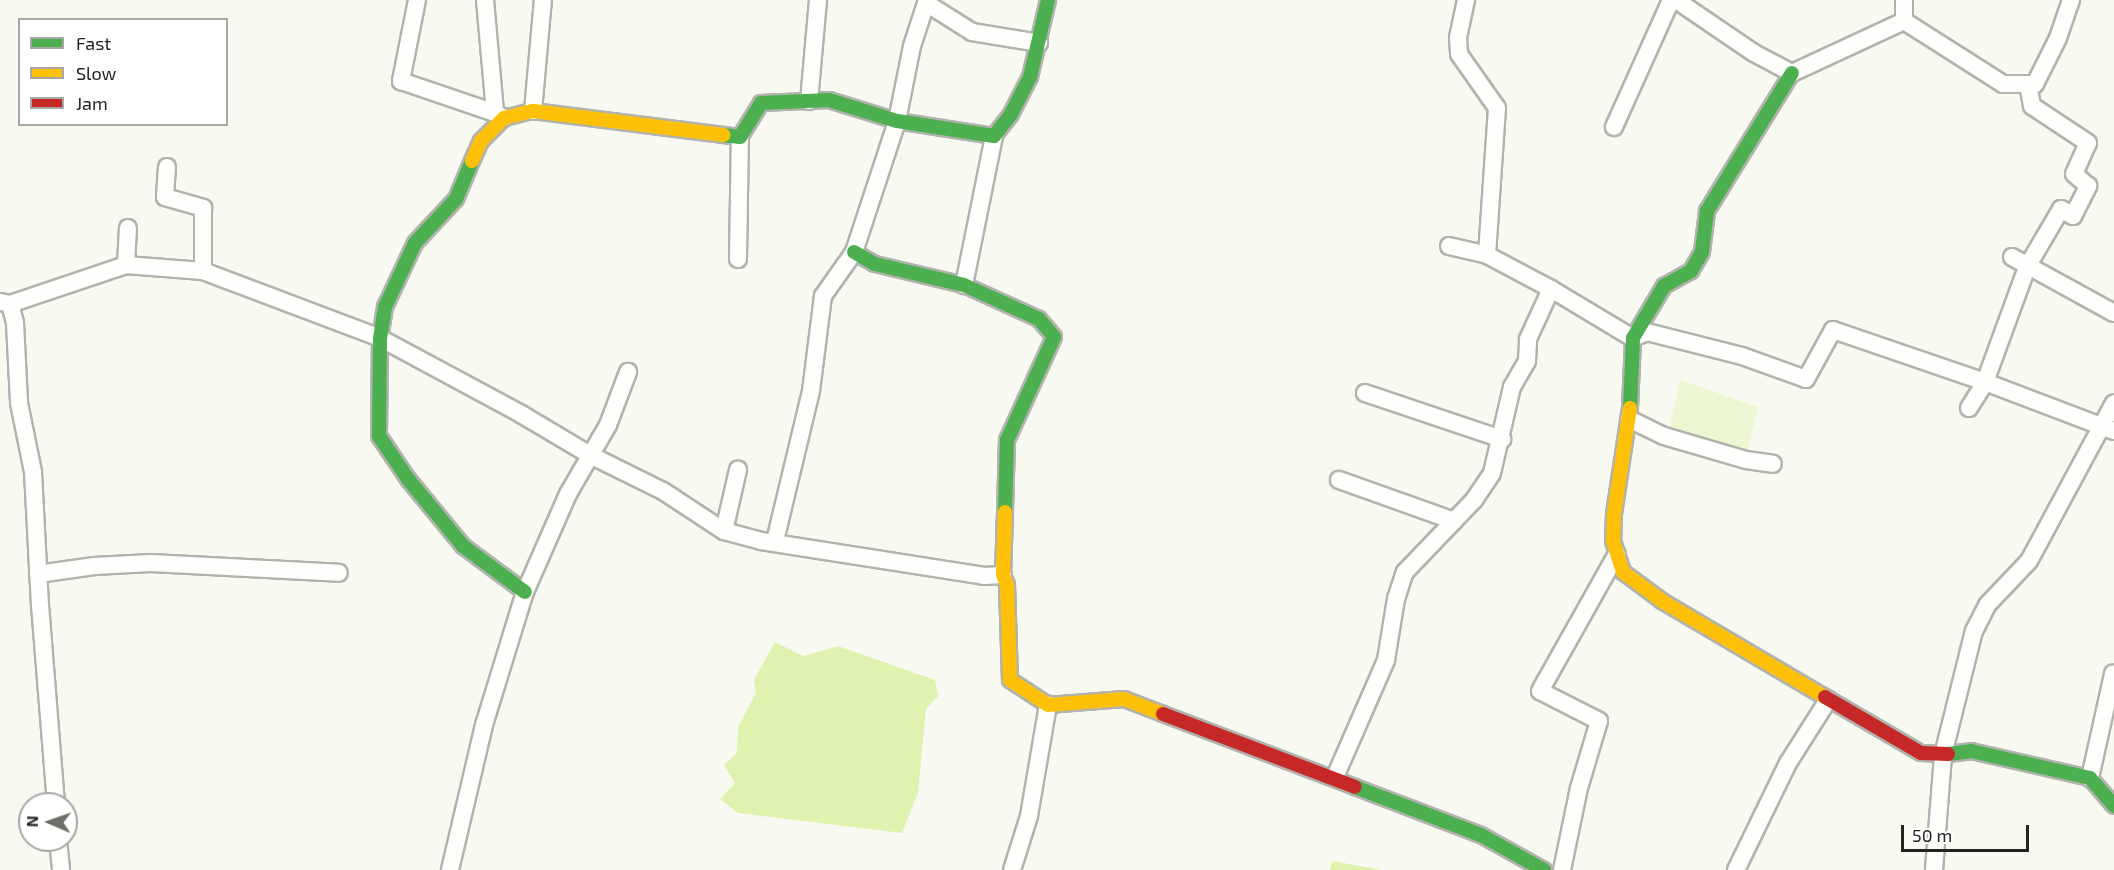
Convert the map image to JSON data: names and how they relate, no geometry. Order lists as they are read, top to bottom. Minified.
{"legend":["Fast","Slow","Jam"],"scale_bar":"50 m","north":"left"}
